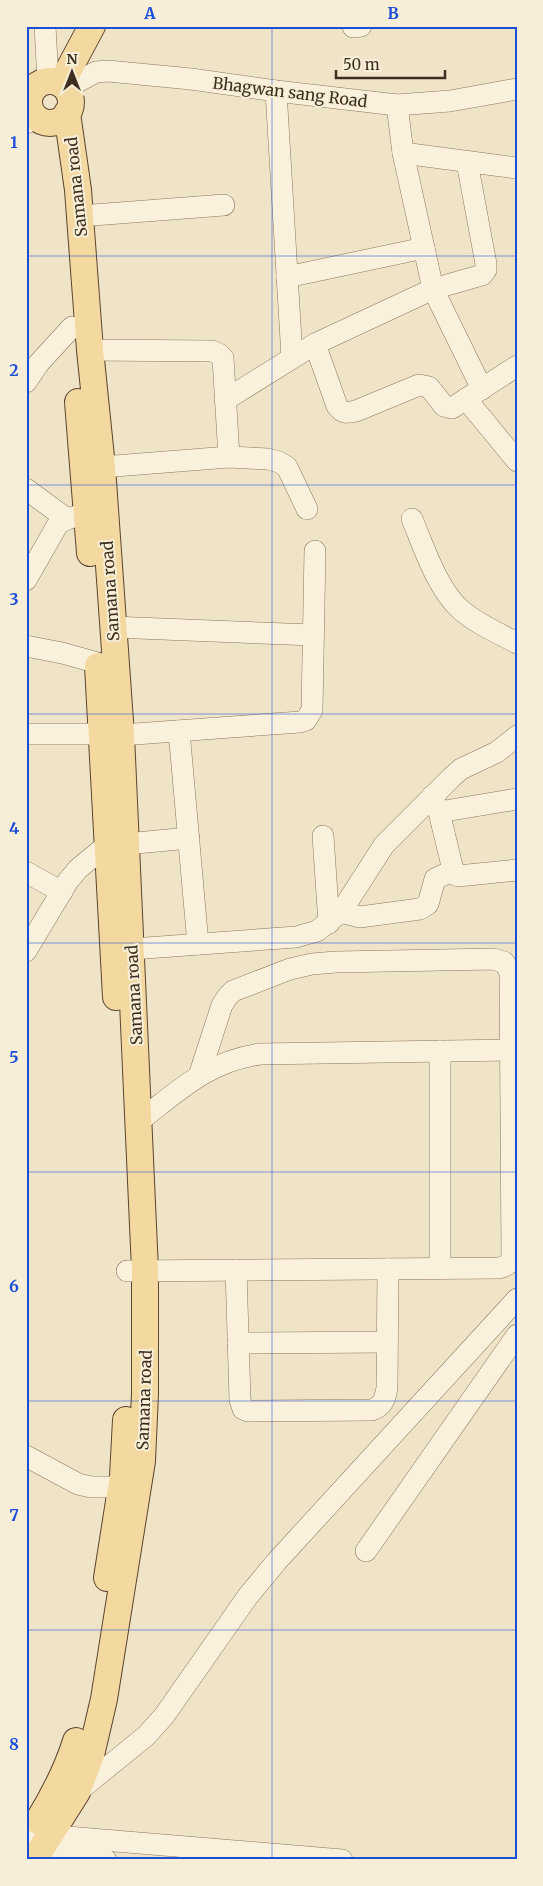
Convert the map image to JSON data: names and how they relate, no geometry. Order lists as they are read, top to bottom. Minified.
{"streets":{"main road":["Samana road"],"street":["Bhagwan sang Road"]},"crossings":[["Bhagwan sang Road","Samana road"]],"scale_bar":"50 m","north":"top","grid":{"columns":["A","B"],"rows":["1","2","3","4","5","6","7","8"]}}
